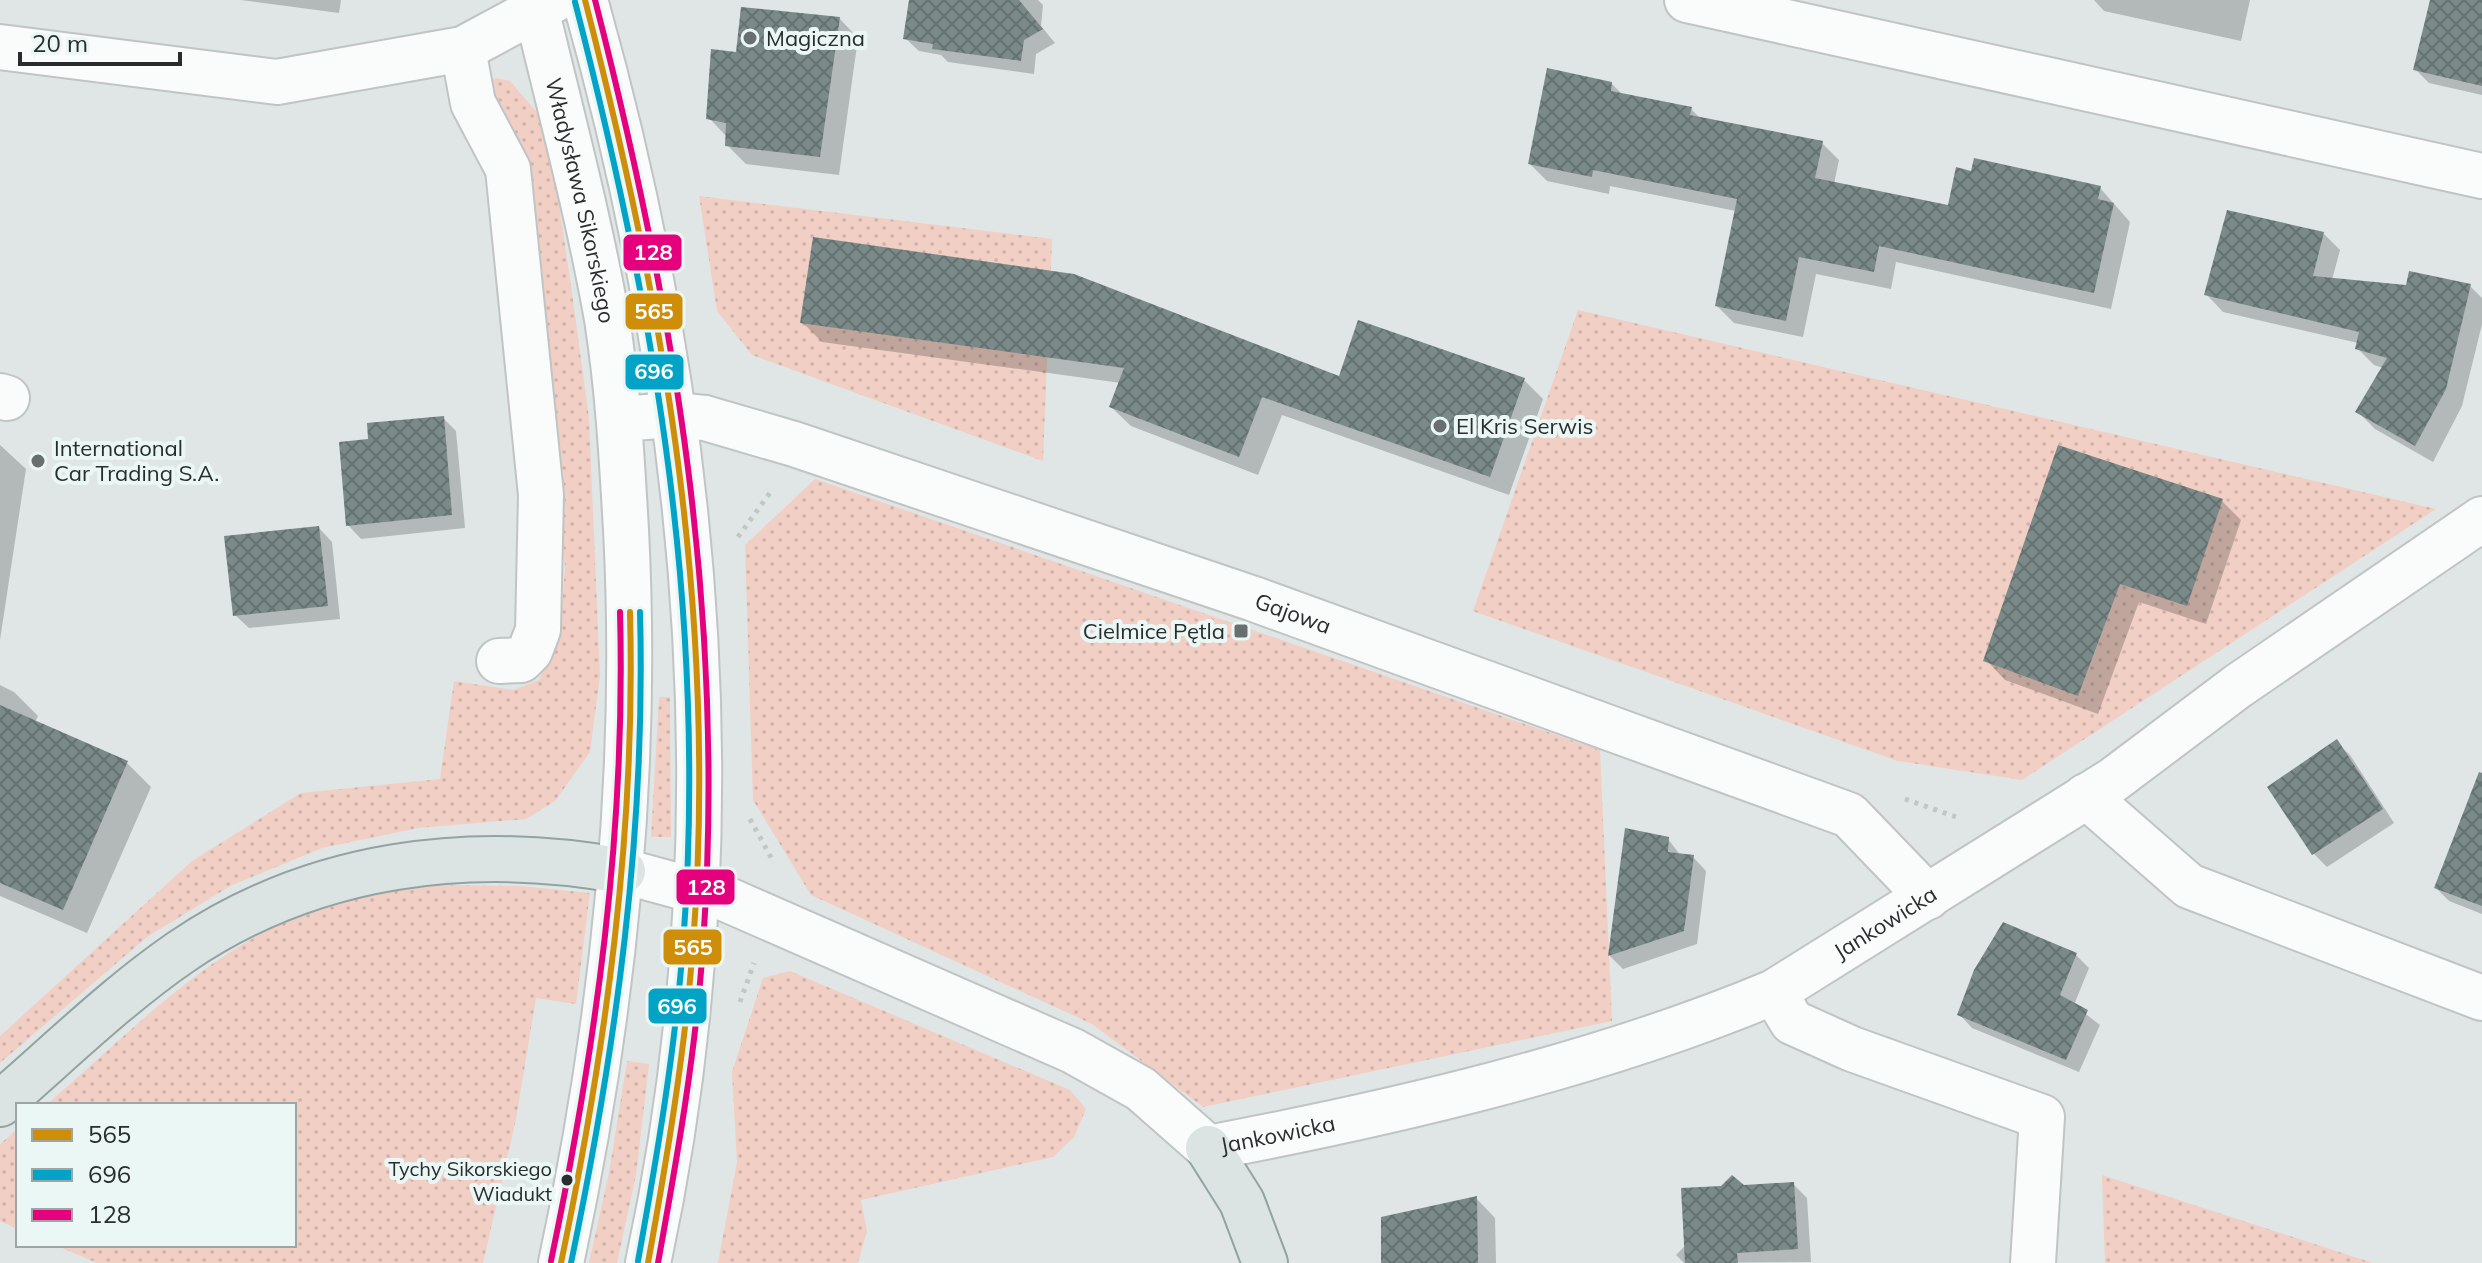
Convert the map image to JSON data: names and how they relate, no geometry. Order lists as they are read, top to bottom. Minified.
{"streets":{"street":["Władysława Sikorskiego","Gajowa","Jankowicka"]},"crossings":[["Władysława Sikorskiego","Gajowa"],["Gajowa","Jankowicka"]],"places":{"other":["Magiczna","El Kris Serwis","International Car Trading S.A.","Tychy Sikorskiego Wiadukt"],"transit":["Cielmice Pętla"]},"lines":["transit line 565","transit line 128","transit line 696"],"legend":["565","696","128"],"scale_bar":"20 m"}
